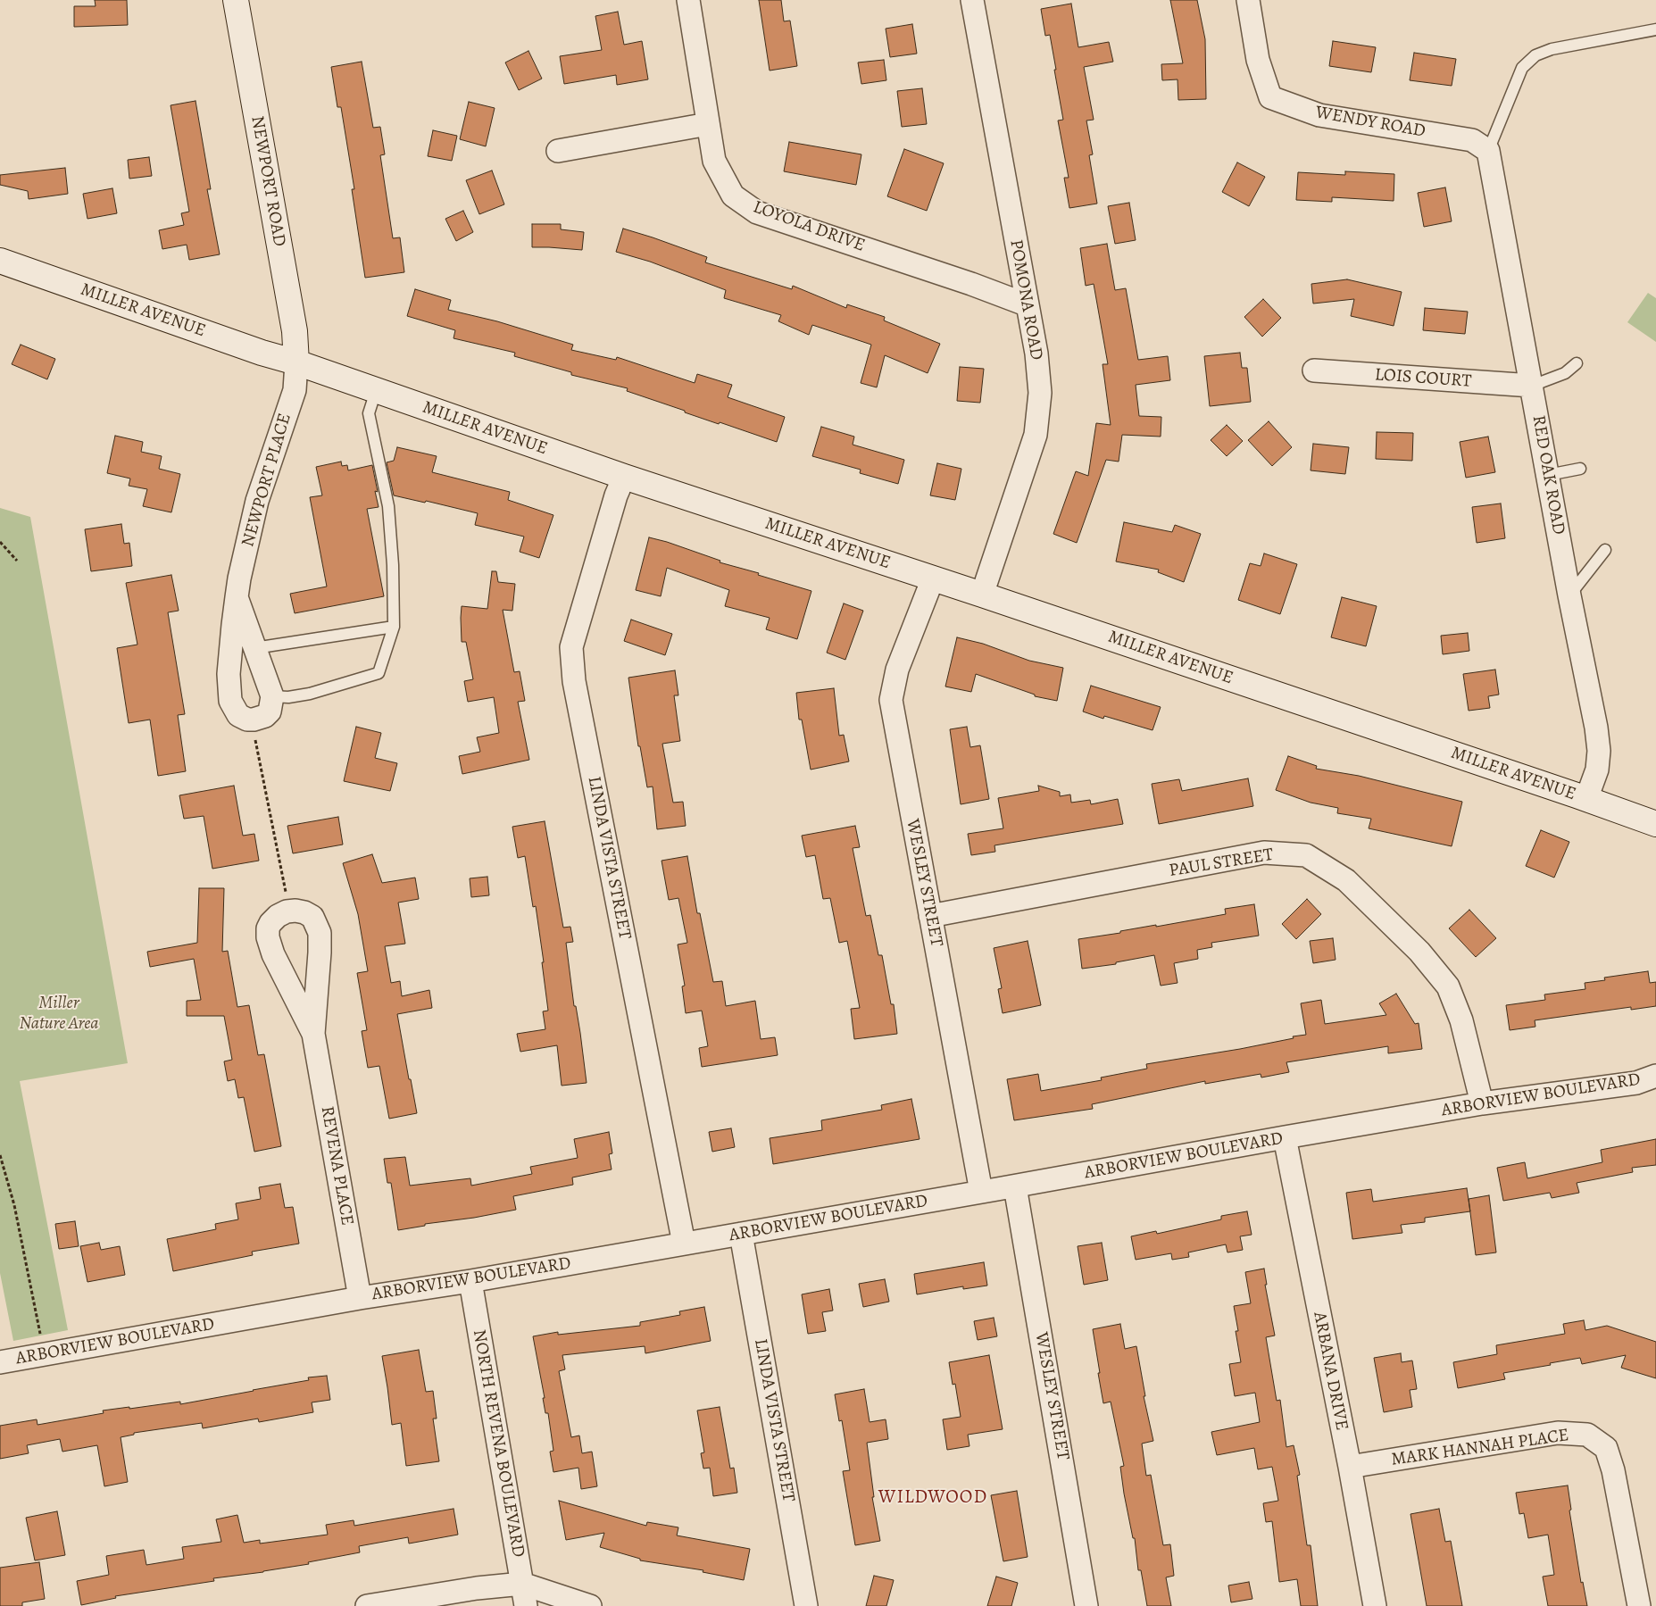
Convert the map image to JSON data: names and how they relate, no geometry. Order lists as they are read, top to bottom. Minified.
{"streets":{"main road":["NEWPORT ROAD","MILLER AVENUE"],"street":["WENDY ROAD","LOYOLA DRIVE","POMONA ROAD","LOIS COURT","RED OAK ROAD","NEWPORT PLACE","LINDA VISTA STREET","PAUL STREET","WESLEY STREET","ARBORVIEW BOULEVARD","REVENA PLACE","ARBANA DRIVE","NORTH REVENA BOULEVARD","MARK HANNAH PLACE"]},"crossings":[["WENDY ROAD","RED OAK ROAD"],["NEWPORT ROAD","MILLER AVENUE"],["NEWPORT ROAD","NEWPORT PLACE"],["LOYOLA DRIVE","POMONA ROAD"],["POMONA ROAD","MILLER AVENUE"],["MILLER AVENUE","RED OAK ROAD"],["MILLER AVENUE","NEWPORT PLACE"],["MILLER AVENUE","LINDA VISTA STREET"],["MILLER AVENUE","WESLEY STREET"],["LOIS COURT","RED OAK ROAD"],["LINDA VISTA STREET","ARBORVIEW BOULEVARD"],["PAUL STREET","WESLEY STREET"],["PAUL STREET","ARBORVIEW BOULEVARD"],["WESLEY STREET","ARBORVIEW BOULEVARD"],["ARBORVIEW BOULEVARD","REVENA PLACE"],["ARBORVIEW BOULEVARD","ARBANA DRIVE"],["ARBORVIEW BOULEVARD","NORTH REVENA BOULEVARD"],["ARBANA DRIVE","MARK HANNAH PLACE"]],"districts":["WILDWOOD"],"parks":["Miller Nature Area"]}
